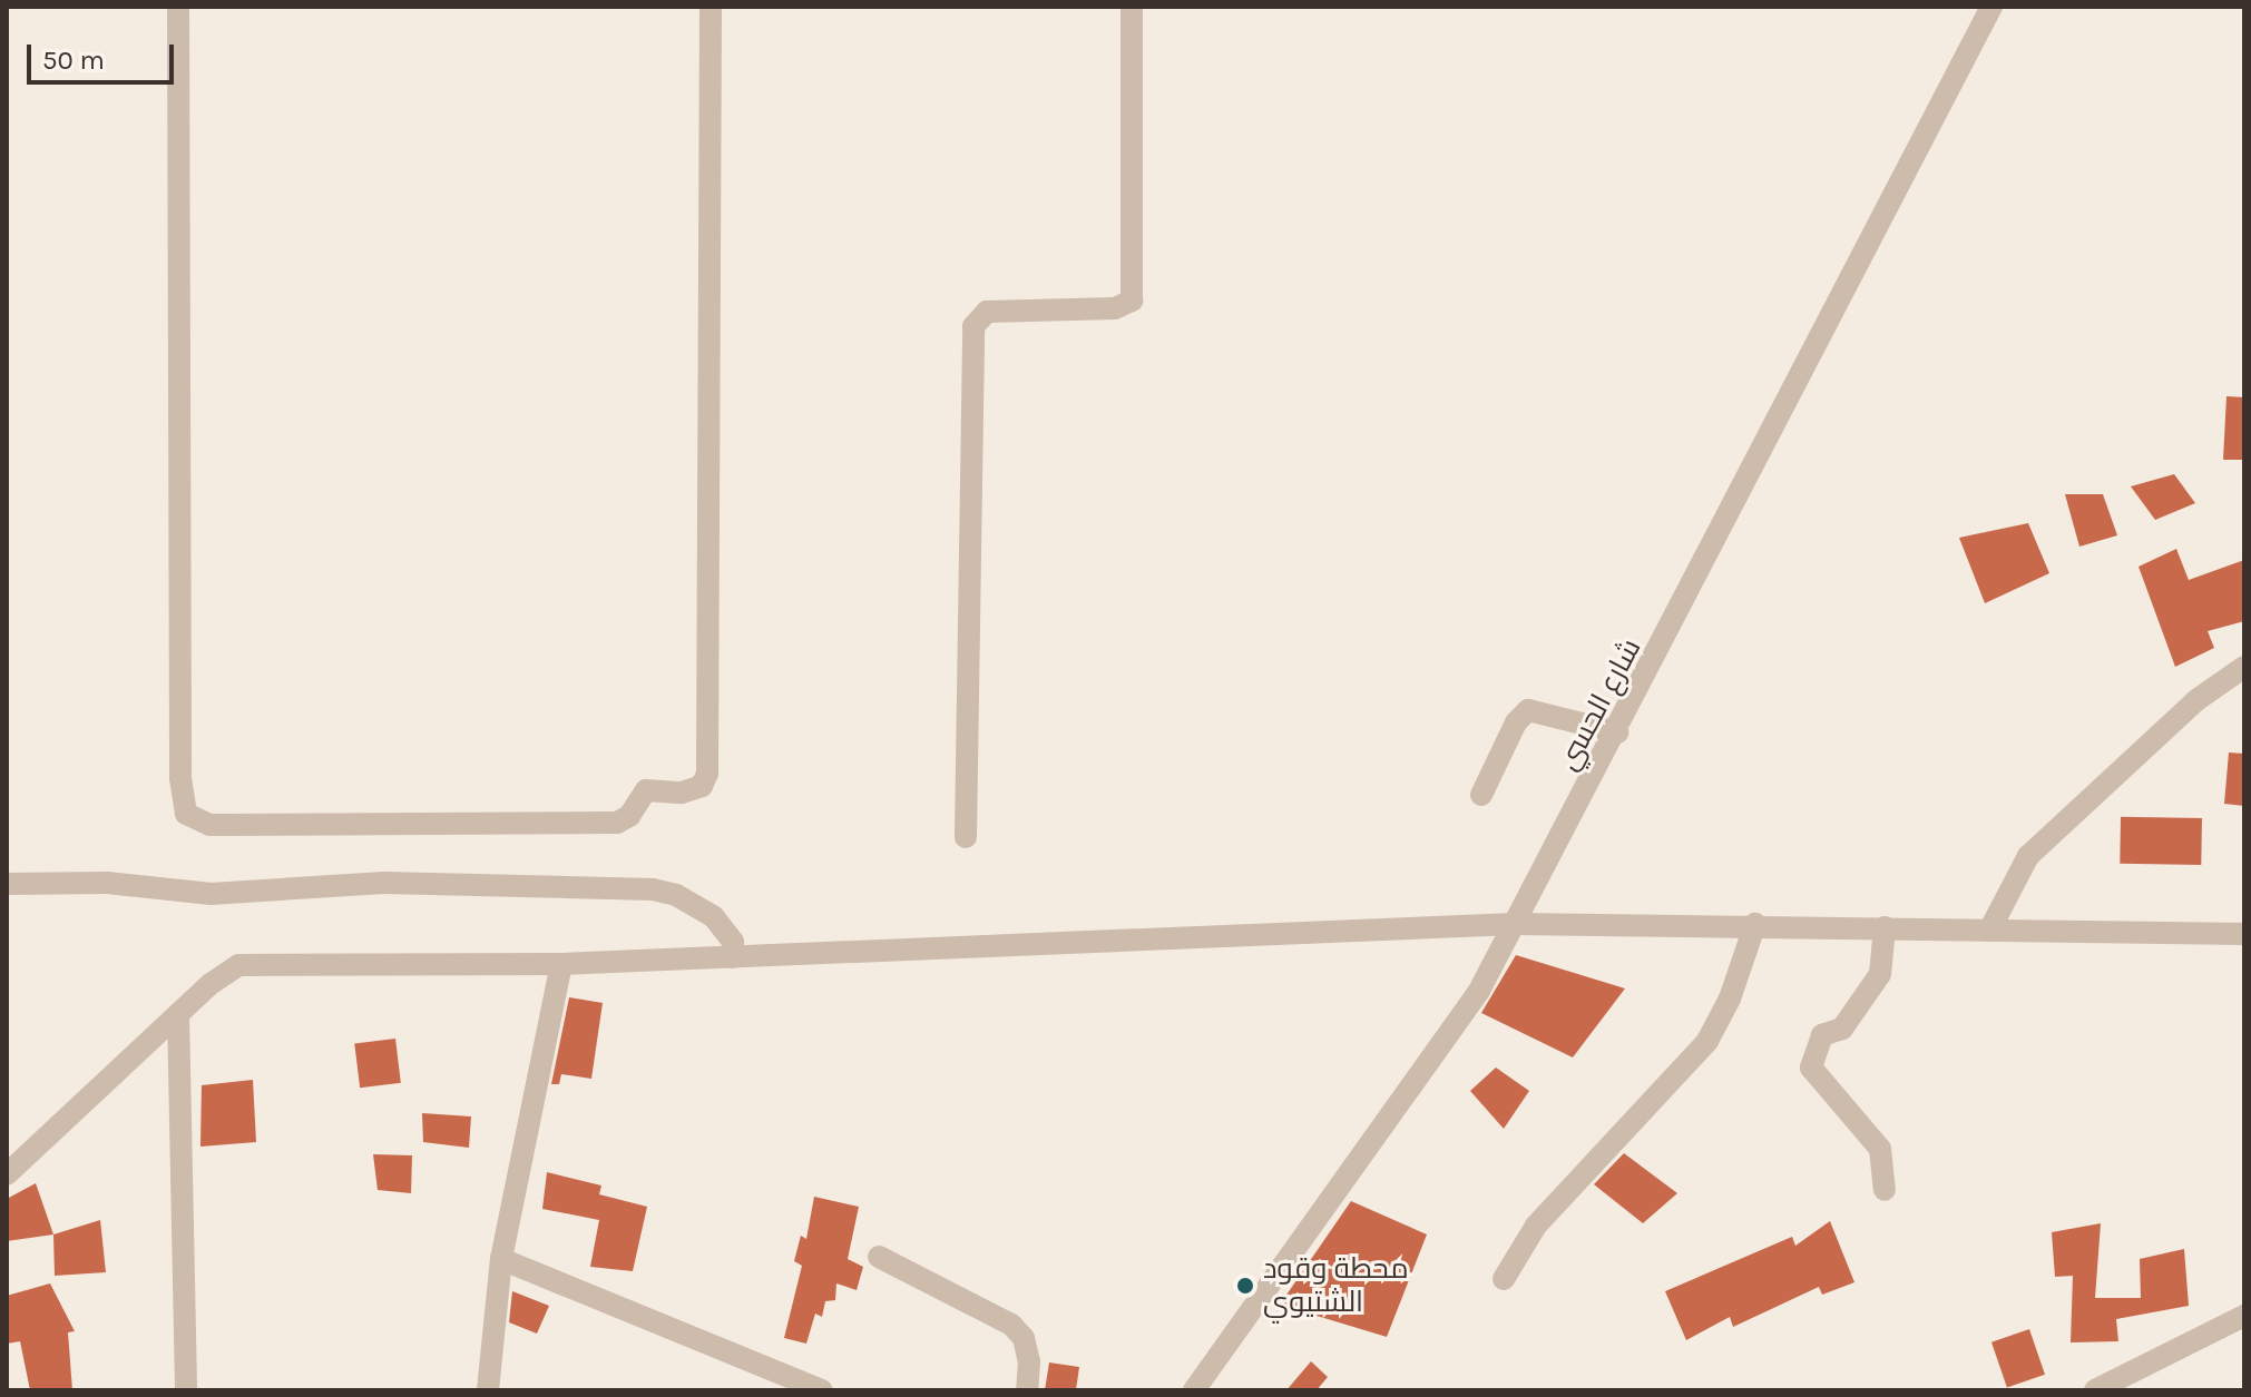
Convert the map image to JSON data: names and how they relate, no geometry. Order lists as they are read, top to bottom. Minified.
{"streets":{"street":["شارع الحسي"]},"places":["محطة وقود الشتيوي"],"scale_bar":"50 m"}
